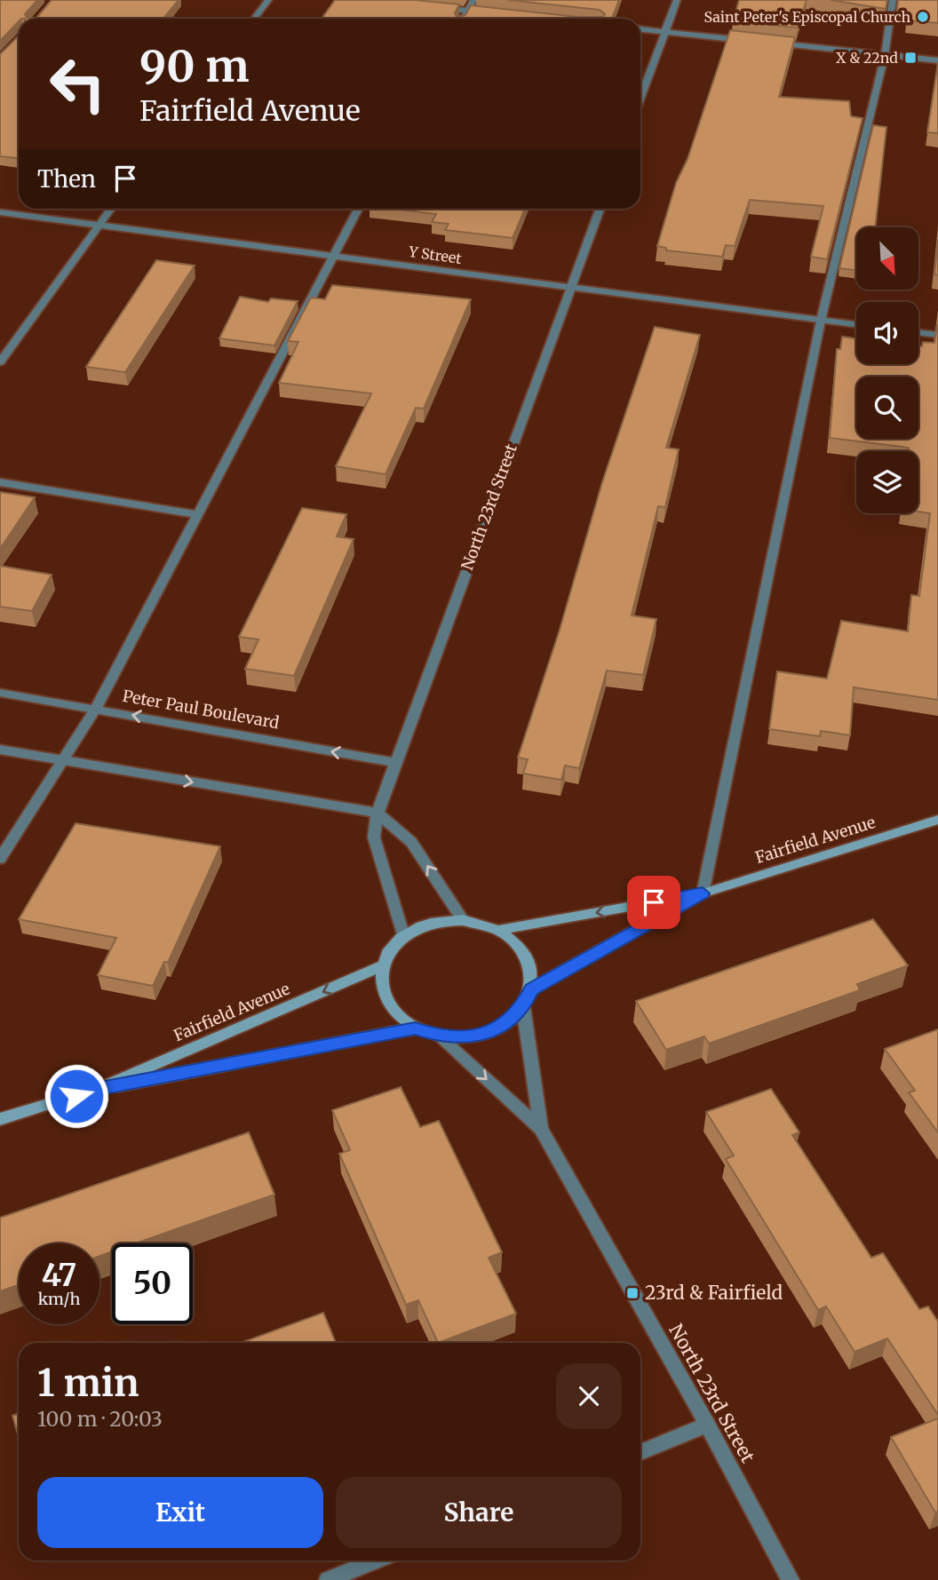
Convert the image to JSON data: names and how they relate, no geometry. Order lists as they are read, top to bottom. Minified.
{"streets":{"main road":["Fairfield Avenue"],"street":["Y Street","North 23rd Street","Peter Paul Boulevard"]},"crossings":[["Y Street","North 23rd Street"],["North 23rd Street","Peter Paul Boulevard"],["North 23rd Street","Fairfield Avenue"]],"places":{"other":["Saint Peter's Episcopal Church"],"transit":["X & 22nd","23rd & Fairfield"]},"north":"bottom right","page":{"turn":["90 m","Fairfield Avenue"],"then":"Then","speed":"47 km/h","limit":"50","heading":["1 min","100 m · 20:03"],"buttons":["Exit","Share"]}}
